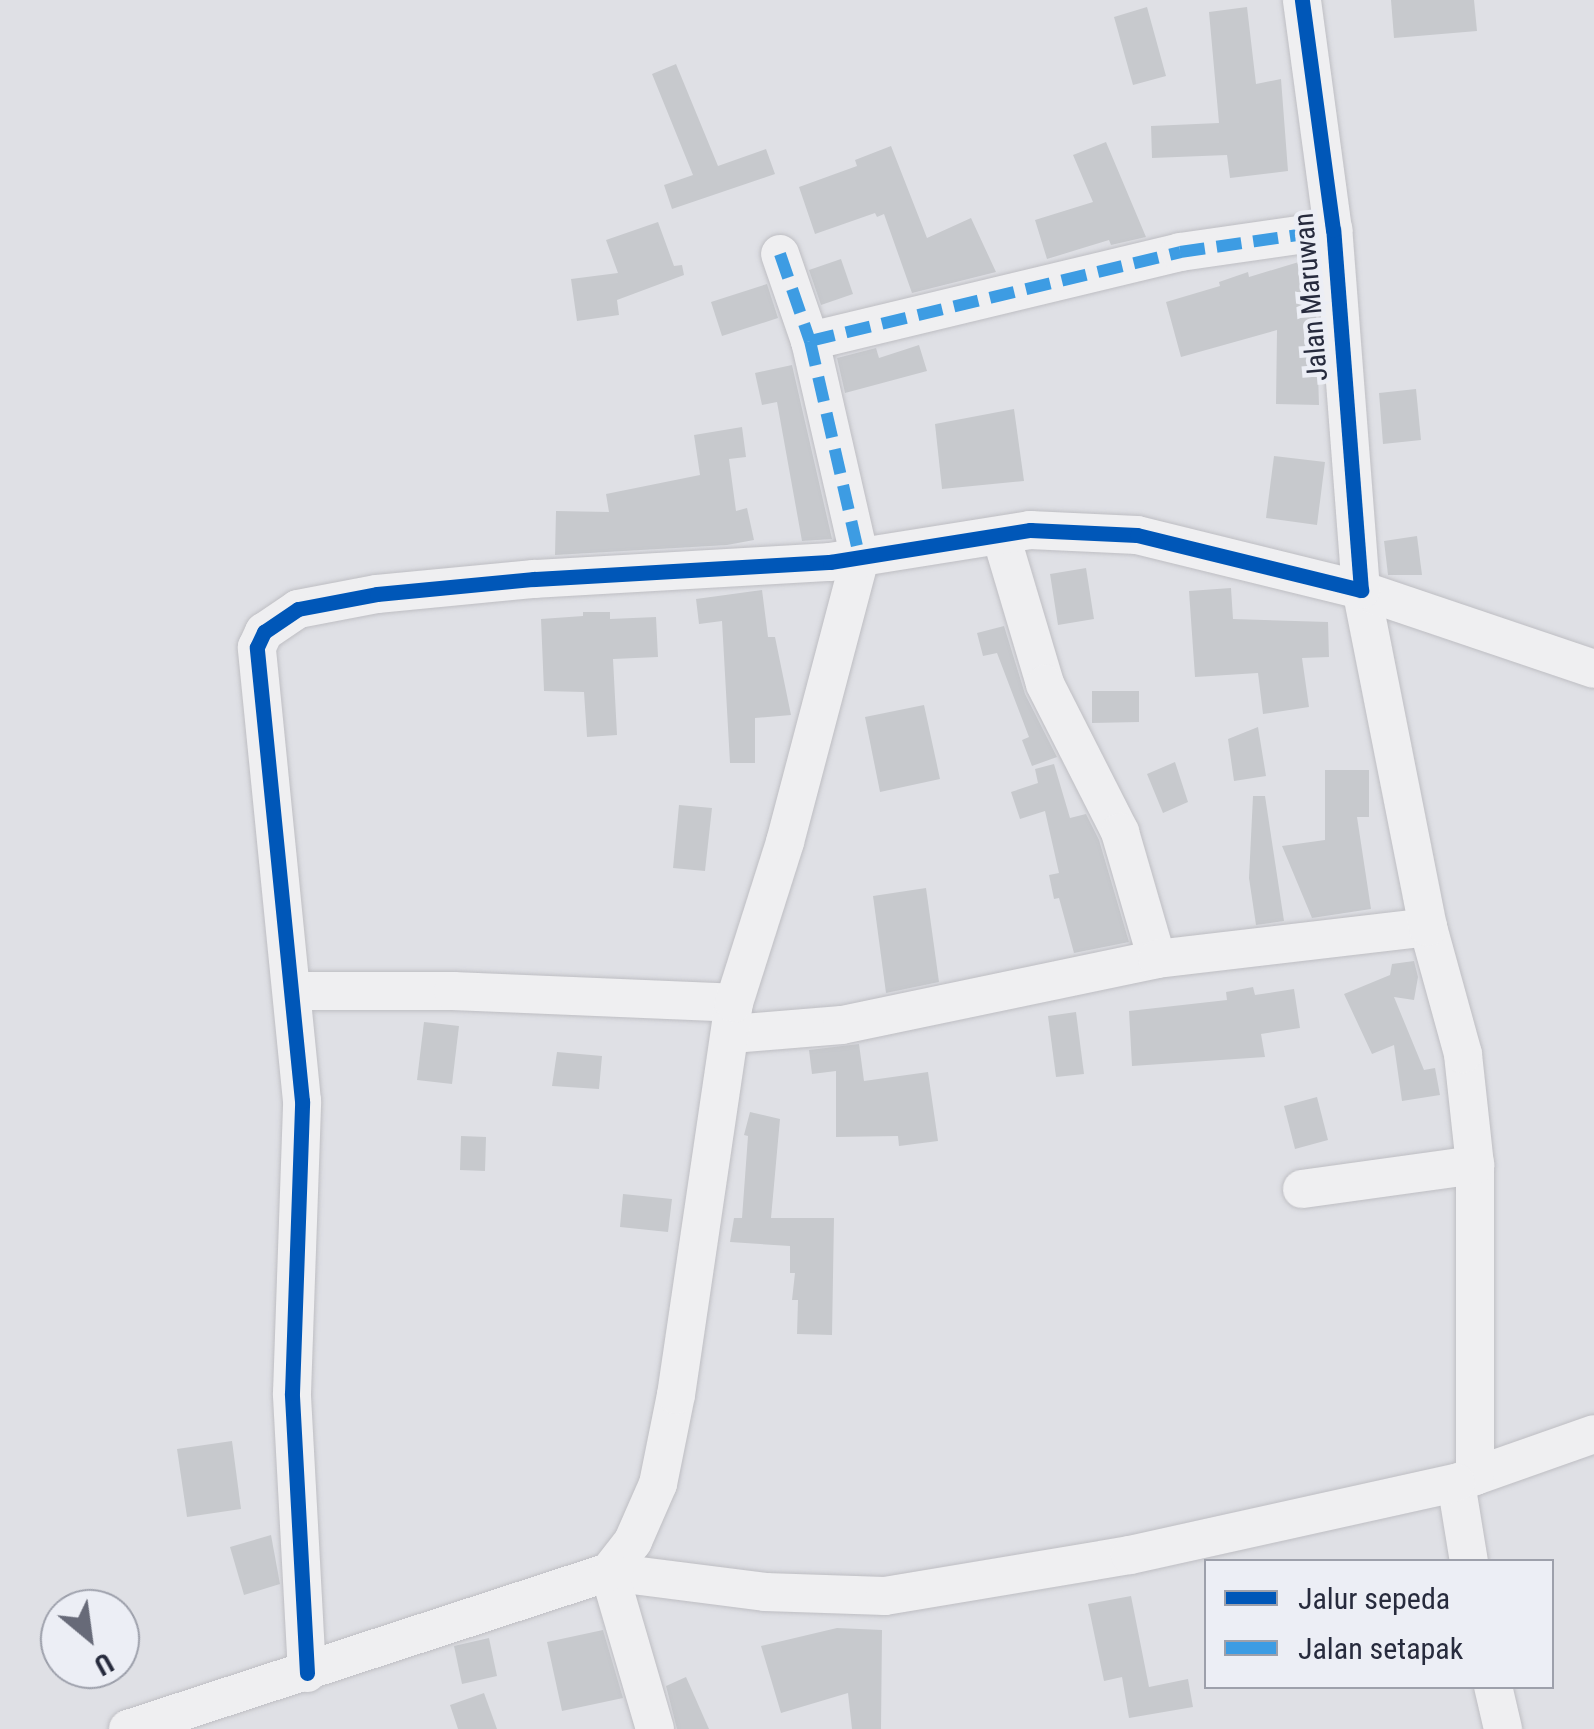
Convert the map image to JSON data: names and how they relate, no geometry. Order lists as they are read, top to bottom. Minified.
{"streets":{"street":["Jalan Maruwan"]},"legend":["Jalur sepeda","Jalan setapak"],"north":"bottom right"}
